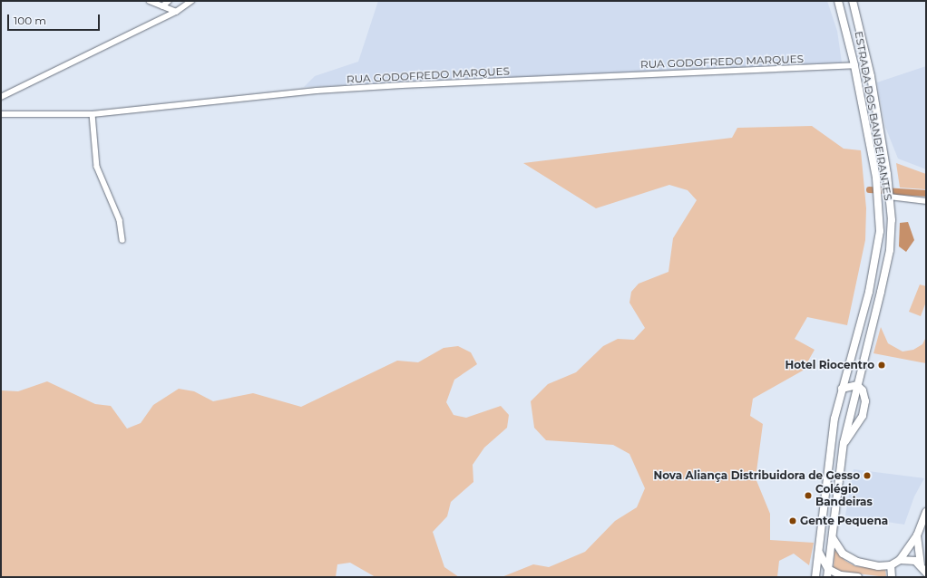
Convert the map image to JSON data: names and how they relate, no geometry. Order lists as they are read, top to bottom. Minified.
{"streets":{"main road":["ESTRADA DOS BANDEIRANTES"],"street":["RUA GODOFREDO MARQUES"]},"crossings":[["RUA GODOFREDO MARQUES","ESTRADA DOS BANDEIRANTES"]],"places":["Hotel Riocentro","Nova Aliança Distribuidora de Gesso","Colégio Bandeiras","Gente Pequena"],"scale_bar":"100 m"}
